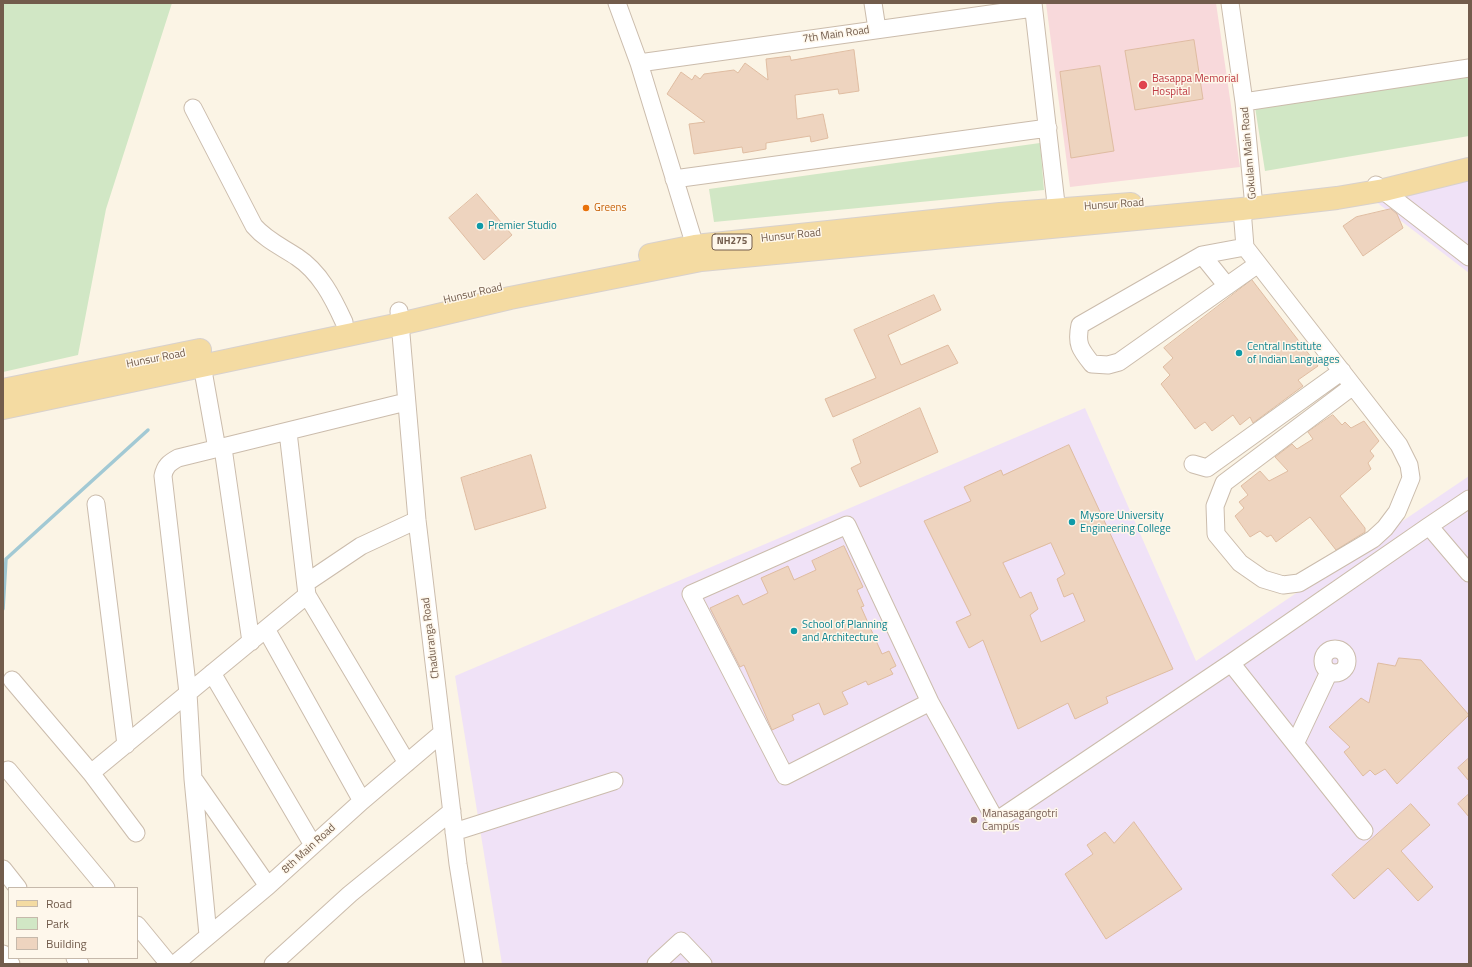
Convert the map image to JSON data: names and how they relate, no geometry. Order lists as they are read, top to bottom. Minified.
{"streets":{"main road":["Hunsur Road","NH275"],"street":["7th Main Road","Gokulam Main Road","Chaduranga Road","8th Main Road"]},"crossings":[["Gokulam Main Road","Hunsur Road"],["Hunsur Road","Chaduranga Road"],["Chaduranga Road","8th Main Road"]],"places":["Basappa Memorial Hospital","Greens","Premier Studio","Central Institute of Indian Languages","Mysore University Engineering College","School of Planning and Architecture","Manasagangotri Campus"],"legend":["Road","Park","Building"]}
